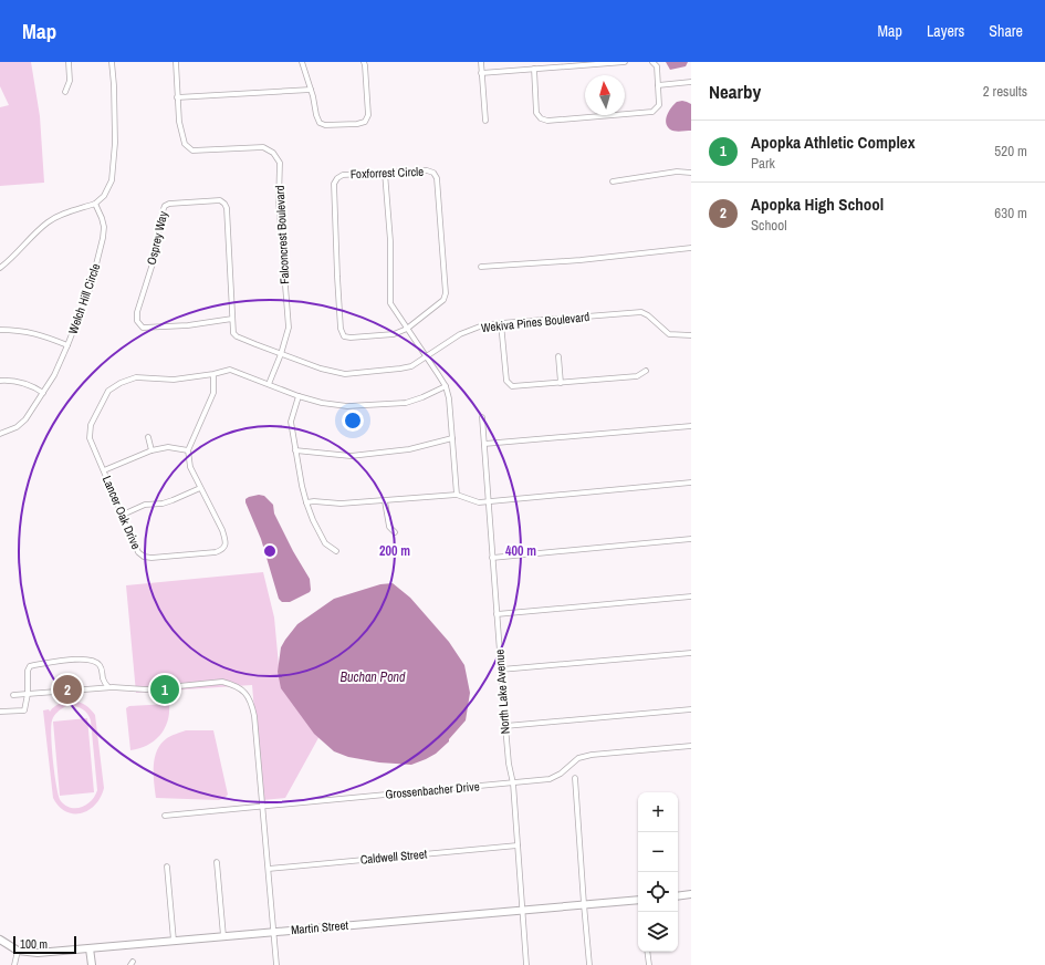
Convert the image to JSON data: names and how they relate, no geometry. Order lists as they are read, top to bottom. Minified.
{"streets":{"street":["Foxforrest Circle","Falconcrest Boulevard","Osprey Way","Welch Hill Circle","Wekiva Pines Boulevard","Lancer Oak Drive","North Lake Avenue","Grossenbacher Drive","Caldwell Street","Martin Street"]},"crossings":[["Falconcrest Boulevard","Wekiva Pines Boulevard"],["Falconcrest Boulevard","Lancer Oak Drive"],["Osprey Way","Wekiva Pines Boulevard"],["North Lake Avenue","Grossenbacher Drive"],["North Lake Avenue","Caldwell Street"],["North Lake Avenue","Martin Street"]],"water":["Buchan Pond"],"scale_bar":"100 m","north":"top","page":{"header":"Map","nav":["Map","Layers","Share"],"heading":["Nearby","2 results"],"list":[{"mark":"1","name":"Apopka Athletic Complex","note":"Park","value":"520 m"},{"mark":"2","name":"Apopka High School","note":"School","value":"630 m"}],"pins":["1","2"],"map_buttons":["+","−"],"scale":"100 m"},"rings":["200 m","400 m"]}
